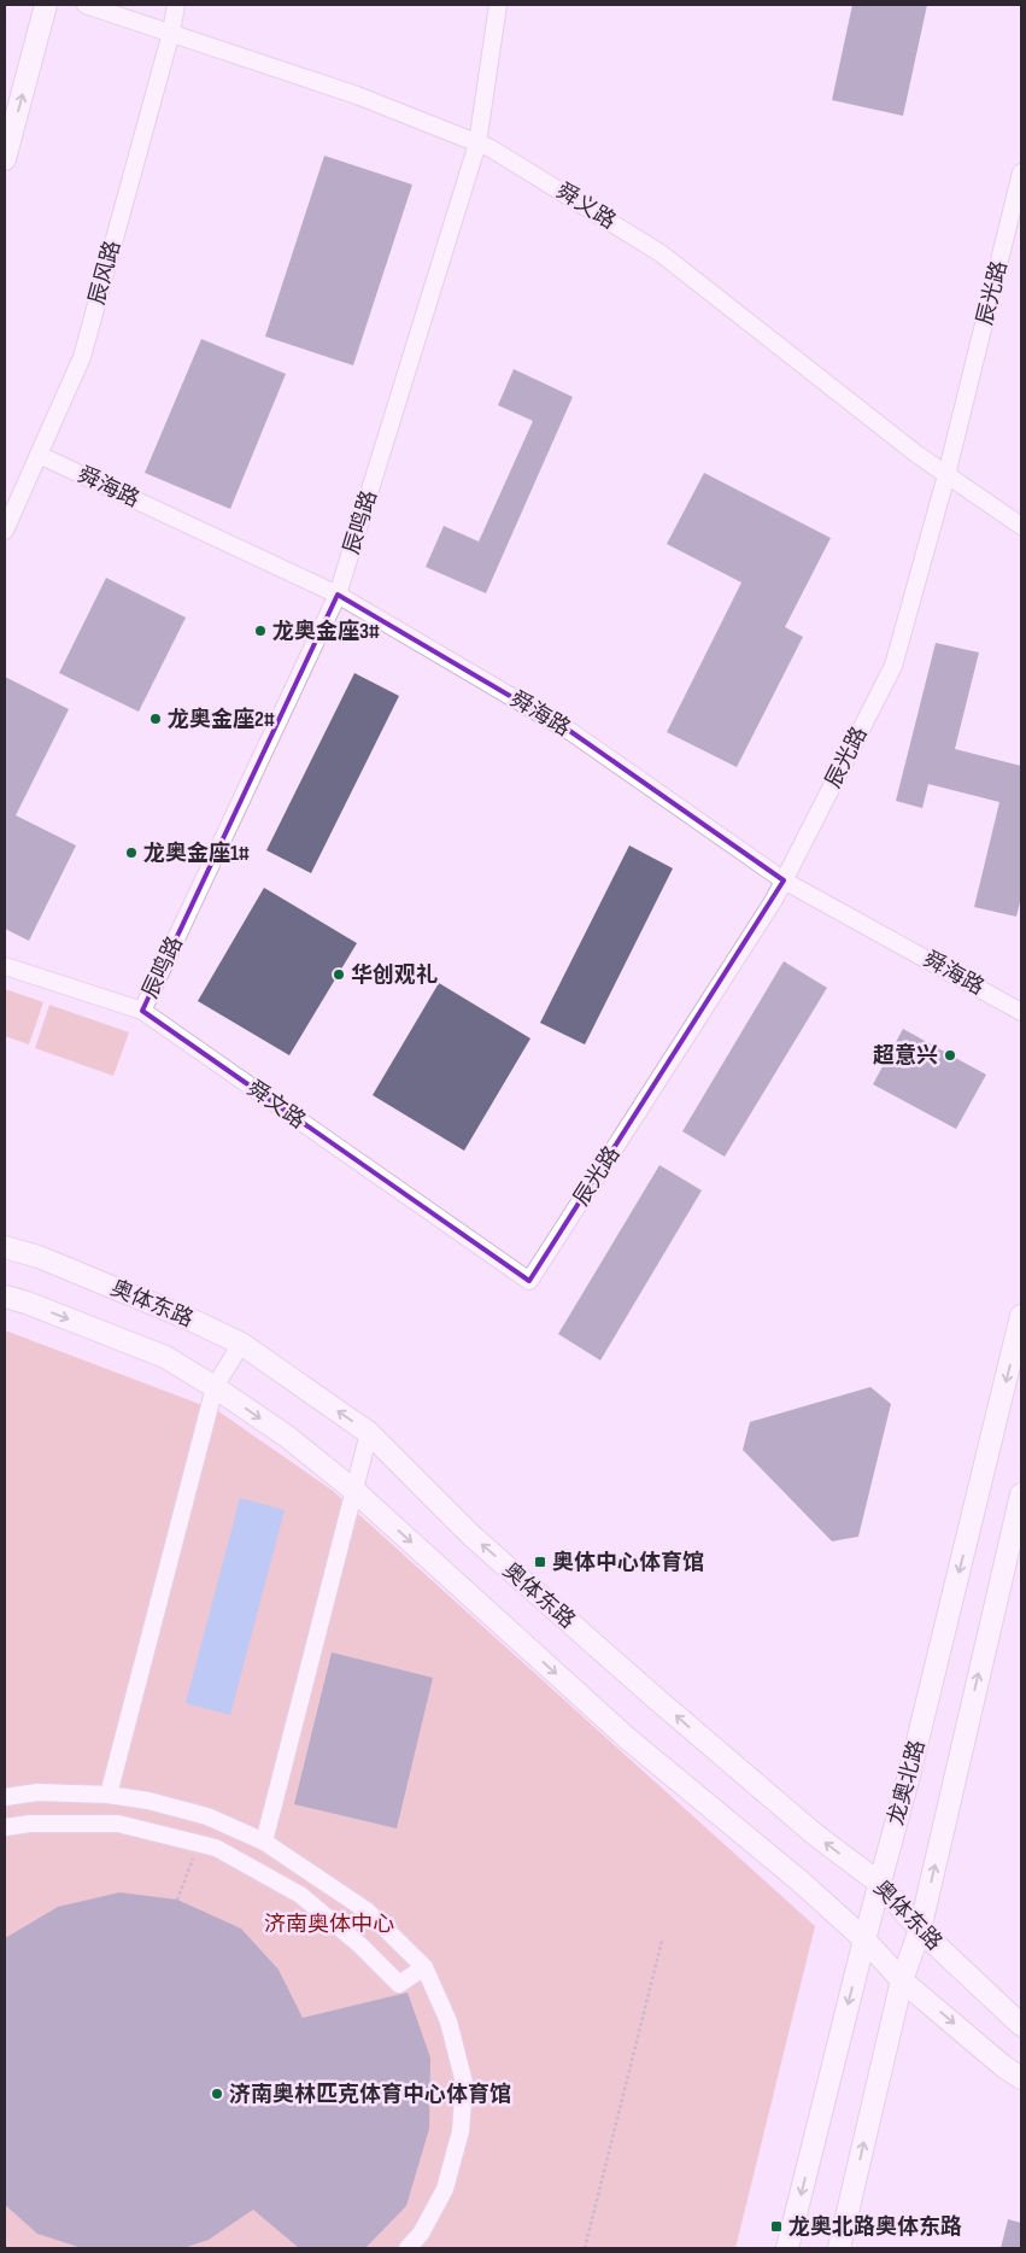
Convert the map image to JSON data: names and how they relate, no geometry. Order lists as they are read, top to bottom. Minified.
{"streets":{"main road":["奥体东路","龙奥北路"],"street":["舜义路","辰风路","辰光路","舜海路","辰鸣路","舜文路"]},"crossings":[["舜义路","辰风路"],["舜义路","辰光路"],["舜义路","辰鸣路"],["辰风路","舜海路"],["辰光路","舜海路"],["辰光路","舜文路"],["舜海路","辰鸣路"],["辰鸣路","舜文路"],["奥体东路","龙奥北路"]],"parks":["济南奥体中心"],"places":{"other":["龙奥金座3#","龙奥金座2#","龙奥金座1#","华创观礼","超意兴","济南奥林匹克体育中心体育馆"],"transit":["奥体中心体育馆","龙奥北路奥体东路"]}}
